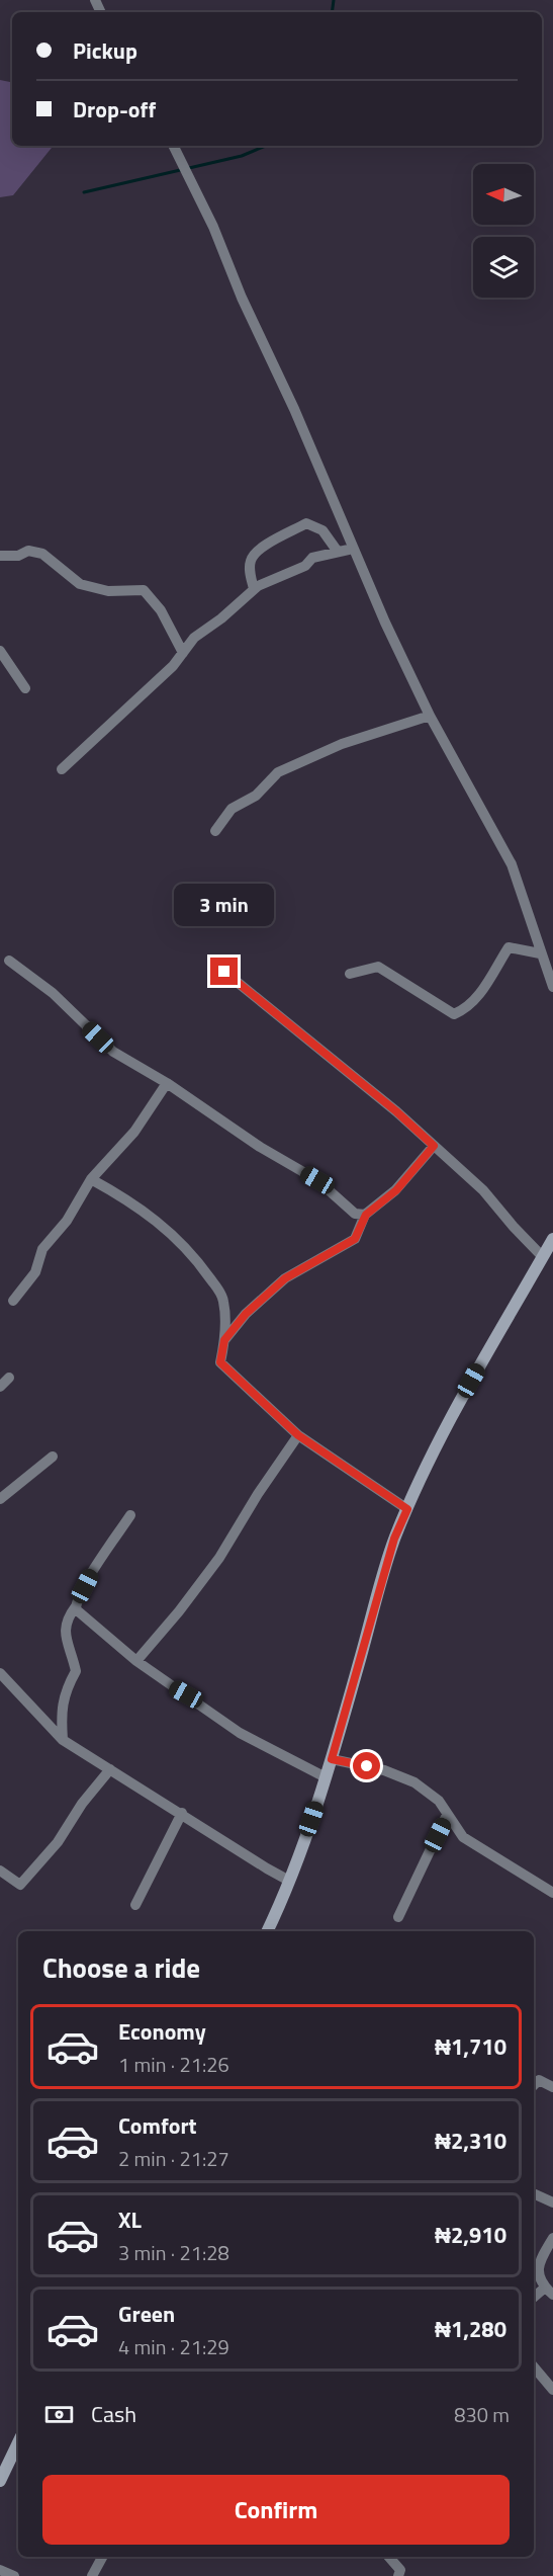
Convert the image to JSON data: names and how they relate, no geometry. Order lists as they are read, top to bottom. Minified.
{"north":"left","page":{"banner":["Pickup","Drop-off"],"bubble":"3 min","heading":"Choose a ride","list":[{"name":"Economy","note":"1 min · 21:26","value":"₦1,710"},{"name":"Comfort","note":"2 min · 21:27","value":"₦2,310"},{"name":"XL","note":"3 min · 21:28","value":"₦2,910"},{"name":"Green","note":"4 min · 21:29","value":"₦1,280"}],"pay":["Cash","830 m"],"buttons":"Confirm"}}
